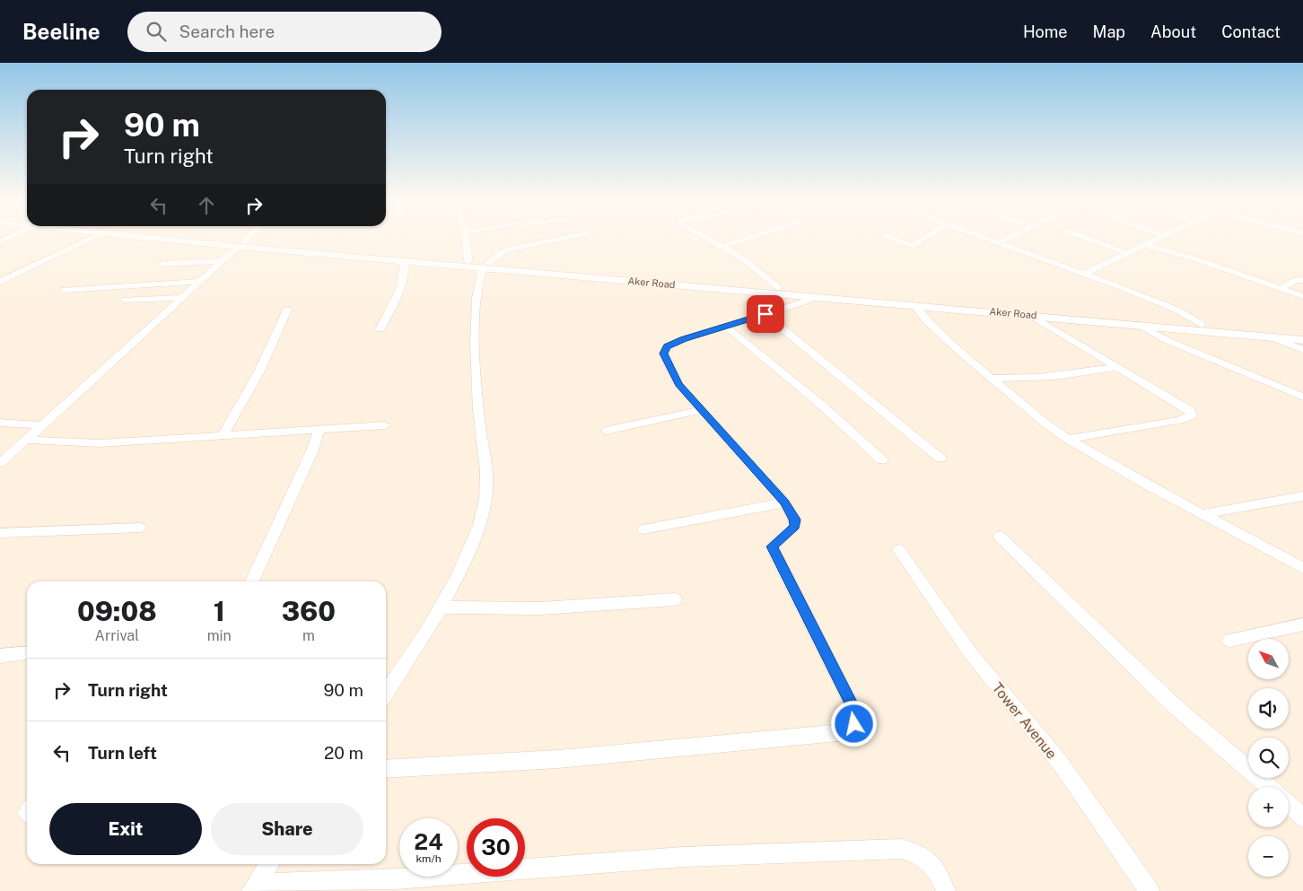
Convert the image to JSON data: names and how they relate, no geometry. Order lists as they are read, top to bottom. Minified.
{"streets":{"street":["Aker Road","Tower Avenue"]},"north":"top left","page":{"header":"Beeline","search":"Search here","nav":["Home","Map","About","Contact"],"turn":["90 m","Turn right"],"eta":["09:08","Arrival","1","min","360","m"],"map_buttons":["+","−"],"list":[{"name":"Turn right","value":"90 m"},{"name":"Turn left","value":"20 m"}],"buttons":["Exit","Share"],"speed":"24 km/h","limit":"30"}}
